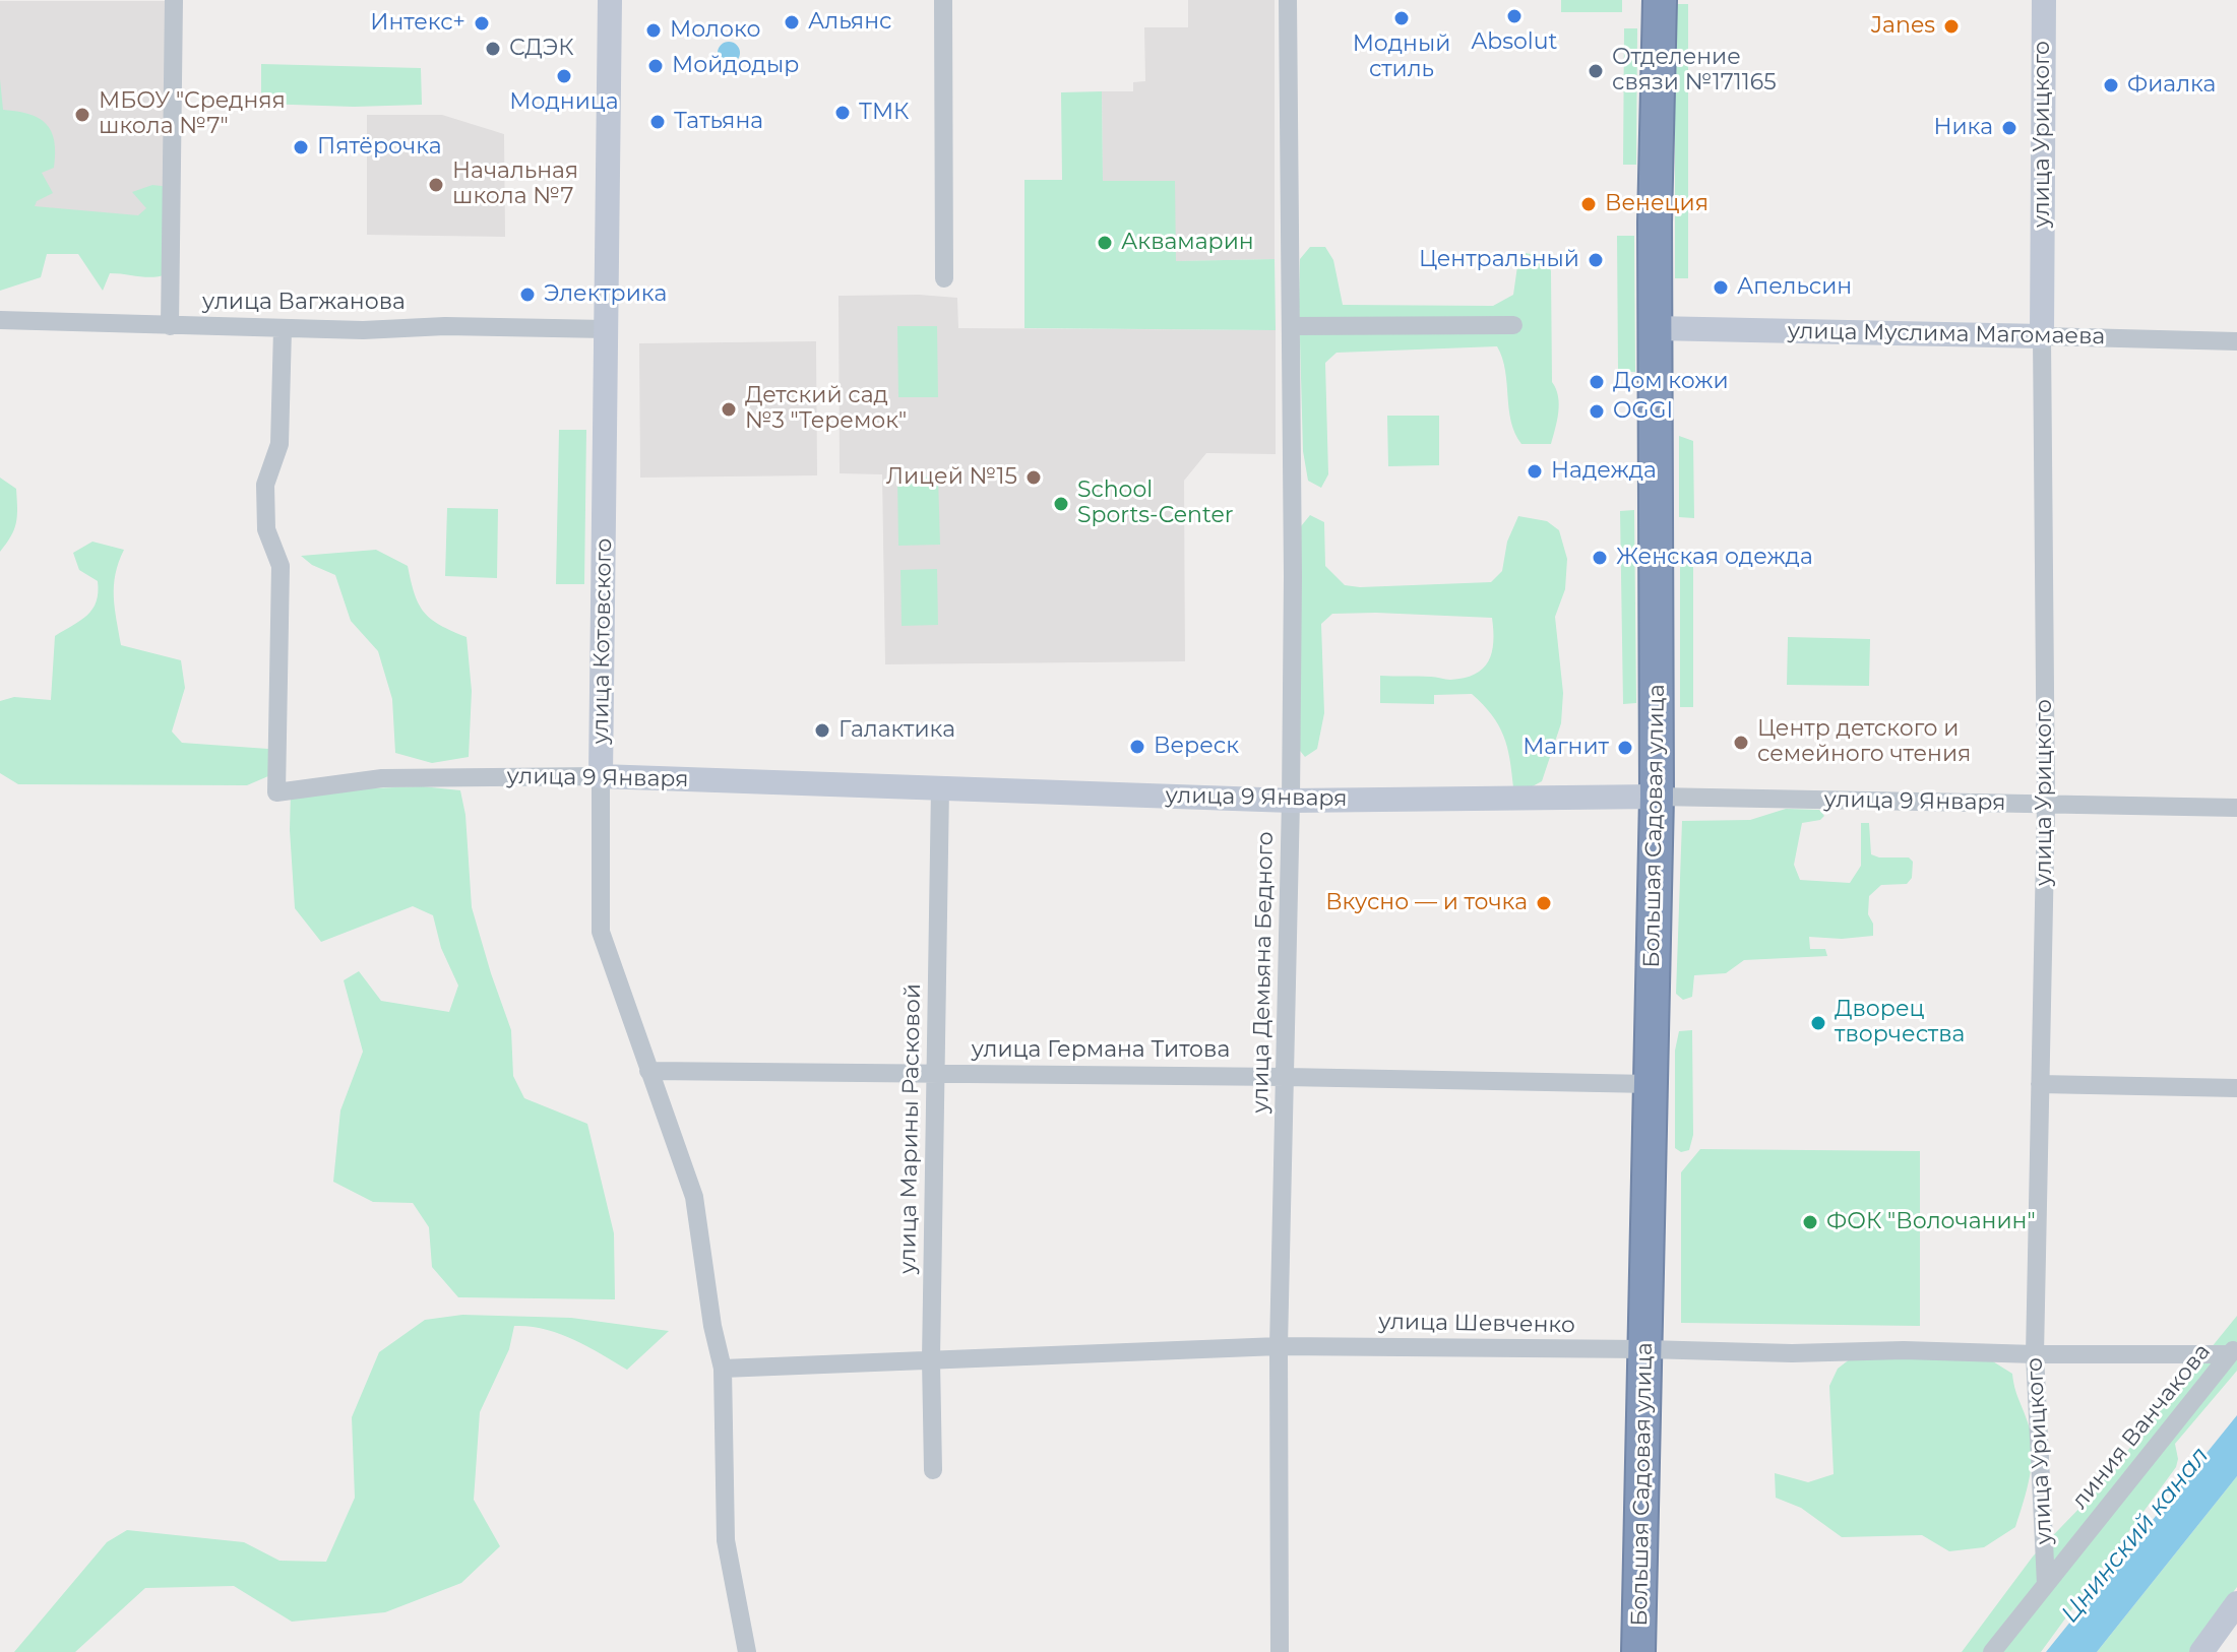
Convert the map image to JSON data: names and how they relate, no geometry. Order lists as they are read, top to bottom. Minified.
{"streets":{"highway":["Большая Садовая улица"],"street":["улица Урицкого","улица Вагжанова","улица Муслима Магомаева","улица Котовского","улица 9 Января","улица Демьяна Бедного","улица Германа Титова","улица Марины Расковой","улица Шевченко","линия Ванчакова"]},"crossings":[["улица Урицкого","улица Муслима Магомаева"],["улица Урицкого","улица 9 Января"],["улица Урицкого","улица Шевченко"],["улица Урицкого","линия Ванчакова"],["улица Вагжанова","улица Котовского"],["улица Вагжанова","улица 9 Января"],["улица Муслима Магомаева","Большая Садовая улица"],["улица Котовского","улица 9 Января"],["улица Котовского","улица Германа Титова"],["улица Котовского","улица Шевченко"],["улица 9 Января","Большая Садовая улица"],["улица 9 Января","улица Демьяна Бедного"],["улица 9 Января","улица Марины Расковой"],["Большая Садовая улица","улица Германа Титова"],["Большая Садовая улица","улица Шевченко"],["улица Демьяна Бедного","улица Германа Титова"],["улица Демьяна Бедного","улица Шевченко"],["улица Германа Титова","улица Марины Расковой"],["улица Марины Расковой","улица Шевченко"],["улица Шевченко","линия Ванчакова"]],"water":["Цнинский канал"],"places":["Absolut","Модный стиль","Альянс","Интекс+","Janes","Молоко","СДЭК","Мойдодыр","Отделение связи №171165","Модница","Фиалка","ТМК","МБОУ \"Средняя школа №7\"","Татьяна","Ника","Пятёрочка","Начальная школа №7","Венеция","Аквамарин","Центральный","Апельсин","Электрика","Дом кожи","Детский сад №3 \"Теремок\"","OGGI","Надежда","Лицей №15","School Sports-Center","Женская одежда","Галактика","Центр детского и семейного чтения","Вереск","Магнит","Вкусно — и точка","Дворец творчества","ФОК \"Волочанин\""]}
